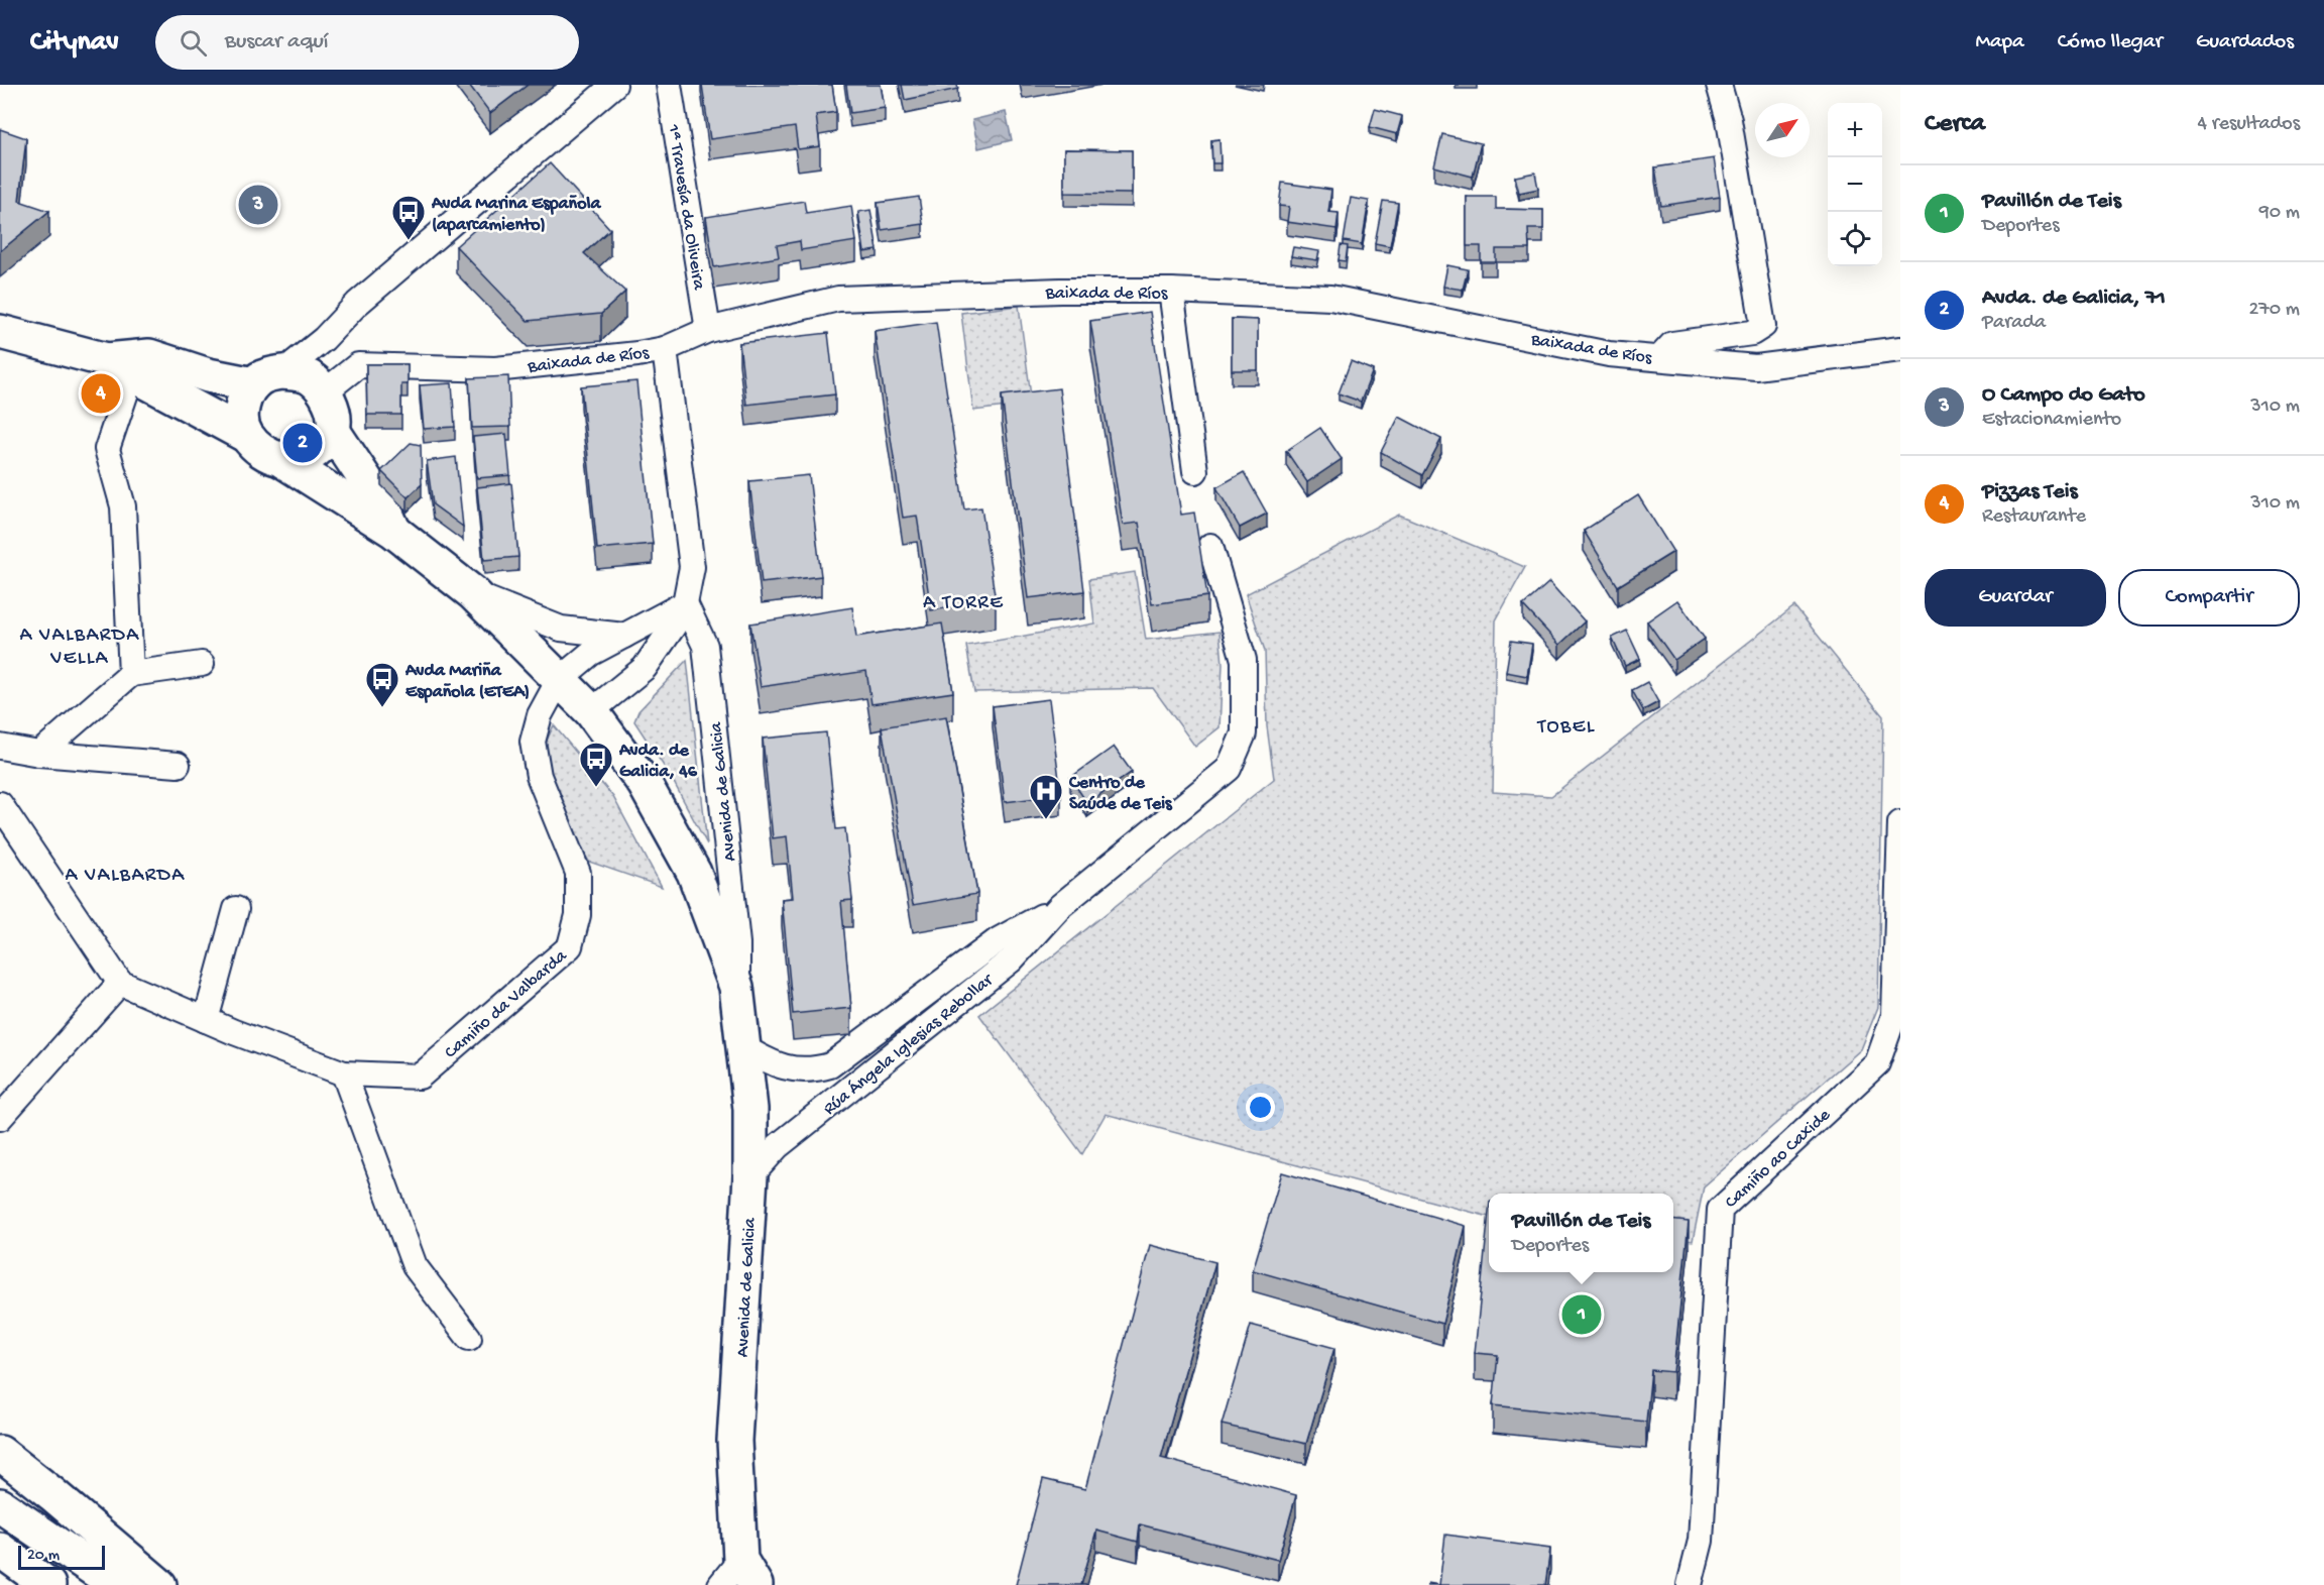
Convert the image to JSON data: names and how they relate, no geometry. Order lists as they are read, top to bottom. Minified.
{"streets":{"main road":["Avenida de Galicia"],"street":["1ª Travesía da Oliveira","Baixada de Ríos","Camiño da Valbarda","Rúa Ángela Iglesias Rebollar","Camiño ao Caxide"]},"crossings":[["1ª Travesía da Oliveira","Baixada de Ríos"],["Baixada de Ríos","Avenida de Galicia"],["Avenida de Galicia","Camiño da Valbarda"],["Avenida de Galicia","Rúa Ángela Iglesias Rebollar"]],"districts":["A TORRE","A VALBARDA VELLA","TOBEL","A VALBARDA"],"places":{"bus stop":["Avda Marina Española (aparcamiento)","Avda Mariña Española (ETEA)","Avda. de Galicia, 46"],"hospital":["Centro de Saúde de Teis"]},"scale_bar":"20 m","north":"top right","page":{"header":"Citynav","search":"Buscar aquí","nav":["Mapa","Cómo llegar","Guardados"],"heading":["Cerca","4 resultados"],"map_buttons":["+","−"],"list":[{"mark":"1","name":"Pavillón de Teis","note":"Deportes","value":"90 m"},{"mark":"2","name":"Avda. de Galicia, 71","note":"Parada","value":"270 m"},{"mark":"3","name":"O Campo do Gato","note":"Estacionamiento","value":"310 m"},{"mark":"4","name":"Pizzas Teis","note":"Restaurante","value":"310 m"}],"pins":["3","4","2","1"],"buttons":["Guardar","Compartir"],"popup":["Pavillón de Teis","Deportes"],"scale":"20 m"}}
